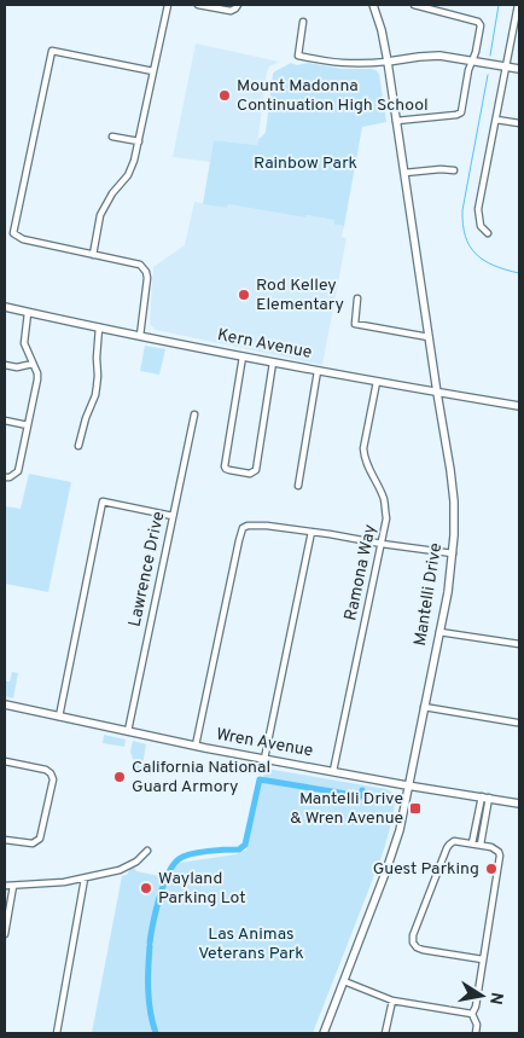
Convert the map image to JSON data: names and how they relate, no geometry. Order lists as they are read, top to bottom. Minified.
{"streets":{"street":["Kern Avenue","Lawrence Drive","Ramona Way","Mantelli Drive","Wren Avenue"]},"crossings":[["Kern Avenue","Ramona Way"],["Kern Avenue","Mantelli Drive"],["Lawrence Drive","Wren Avenue"],["Ramona Way","Wren Avenue"],["Mantelli Drive","Wren Avenue"]],"parks":["Rainbow Park","Las Animas Veterans Park"],"places":{"other":["Mount Madonna Continuation High School","Rod Kelley Elementary","California National Guard Armory","Guest Parking","Wayland Parking Lot"],"transit":["Mantelli Drive & Wren Avenue"]},"north":"right"}
